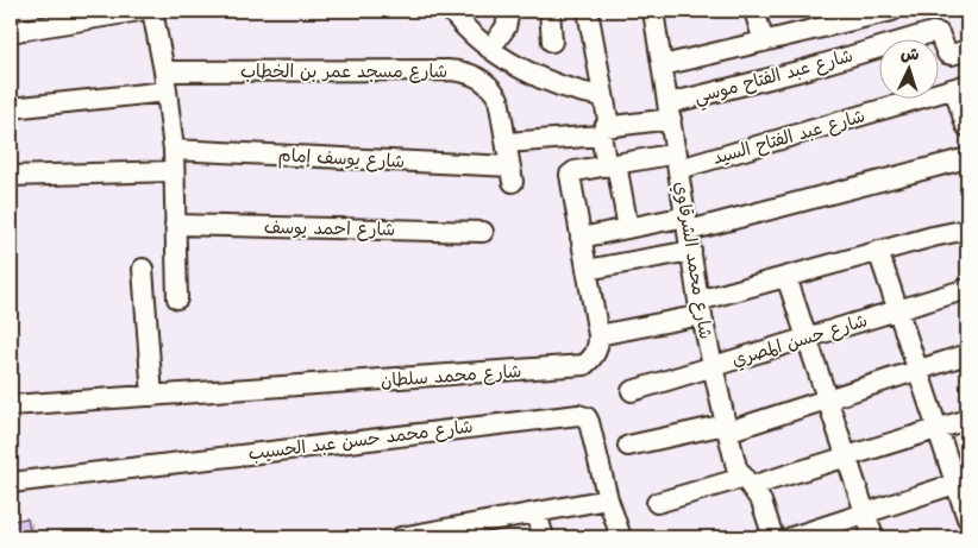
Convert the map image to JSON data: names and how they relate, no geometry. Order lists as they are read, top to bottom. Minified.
{"streets":{"street":["شارع مسجد عمر بن الخطاب","شارع عبد الفتاح موسي","شارع عبد الفتاح السيد","شارع يوسف إمام","شارع احمد يوسف","شارع محمد الشرقاوي","شارع حسن المصري","شارع محمد سلطان","شارع محمد حسن عبد الحسيب"]},"crossings":[["شارع مسجد عمر بن الخطاب","شارع يوسف إمام"],["شارع عبد الفتاح موسي","شارع محمد الشرقاوي"],["شارع عبد الفتاح السيد","شارع محمد الشرقاوي"],["شارع محمد الشرقاوي","شارع حسن المصري"]],"north":"top"}
